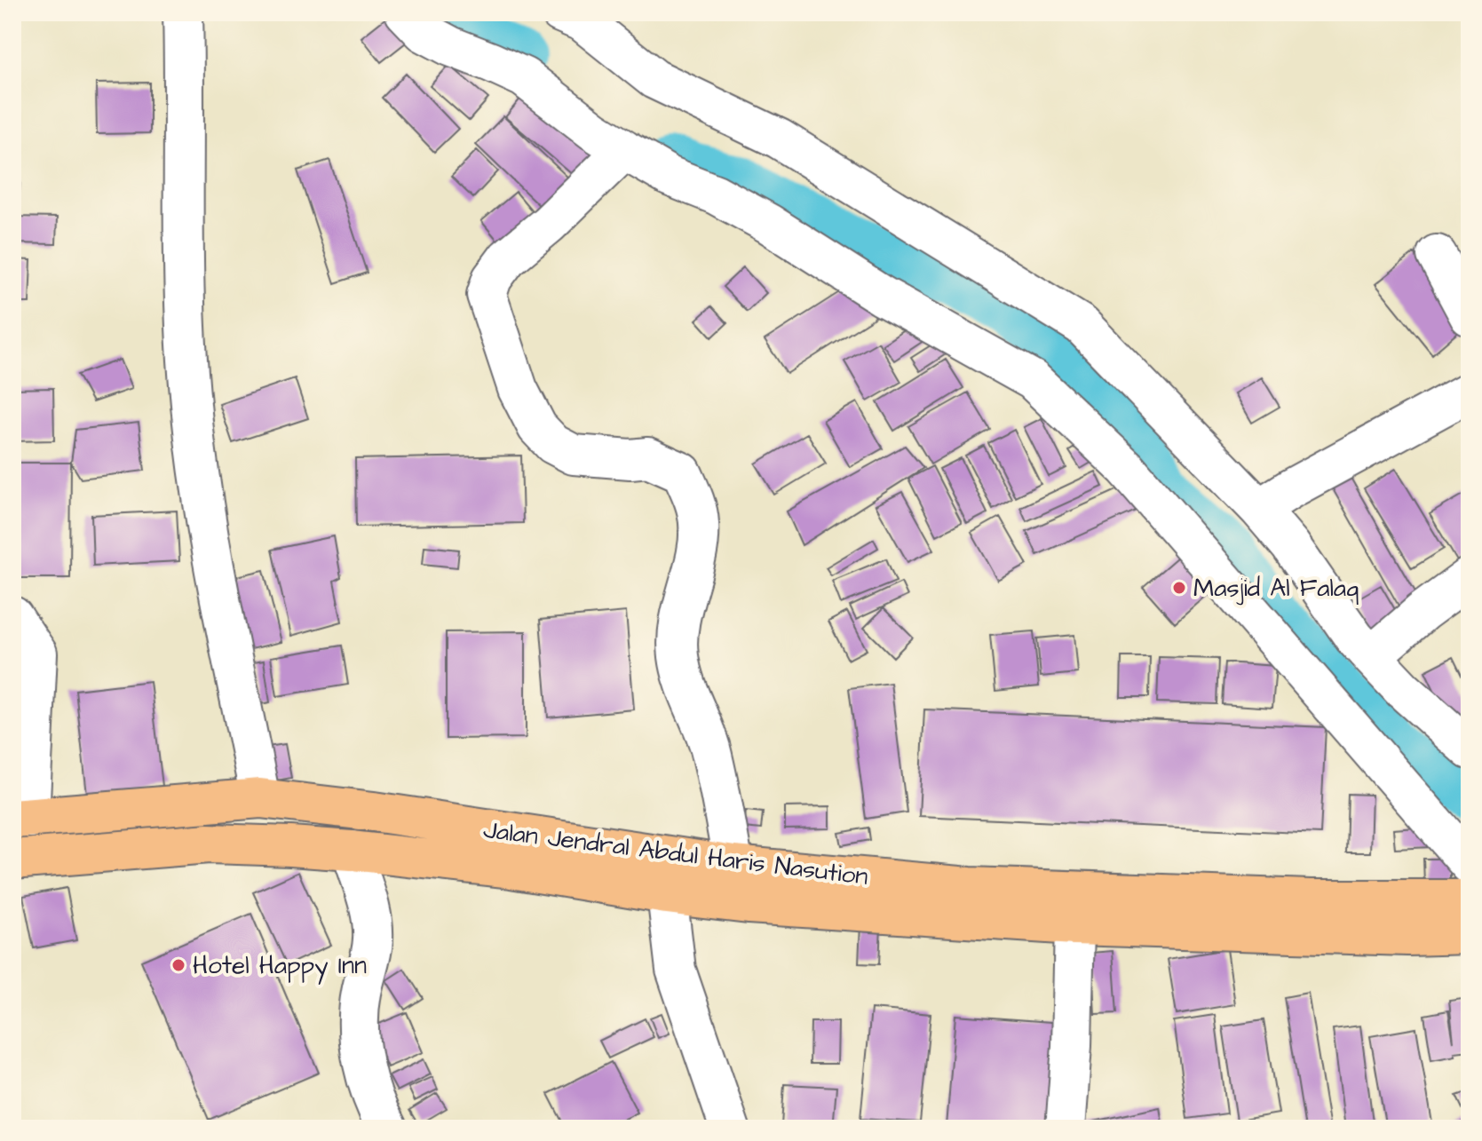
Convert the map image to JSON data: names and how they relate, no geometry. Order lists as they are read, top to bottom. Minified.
{"streets":{"highway":["Jalan Jendral Abdul Haris Nasution"]},"places":["Masjid Al Falaq","Hotel Happy Inn"]}
